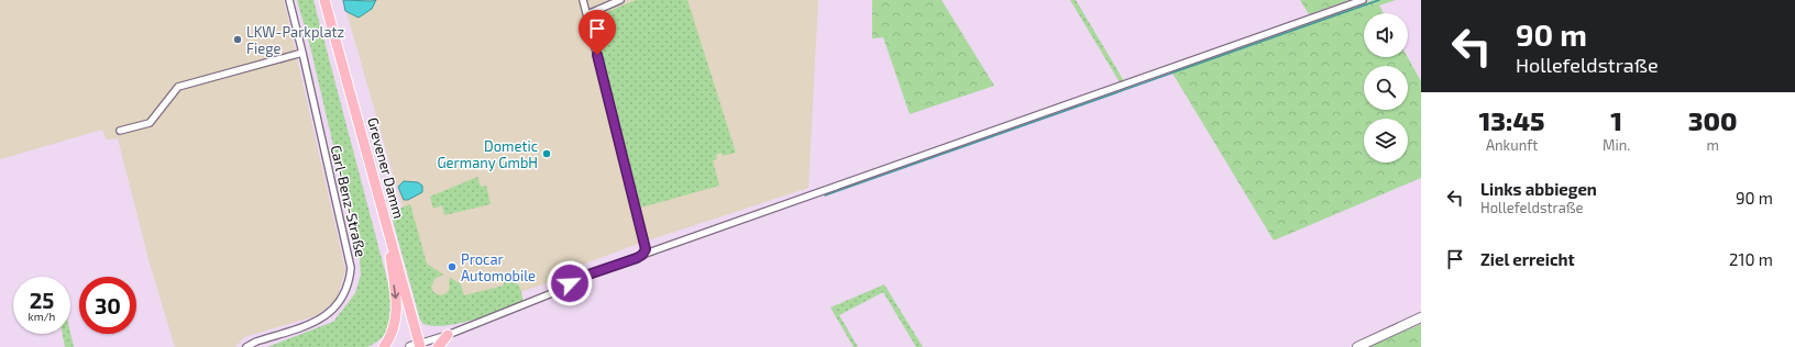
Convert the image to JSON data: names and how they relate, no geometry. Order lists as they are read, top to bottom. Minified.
{"streets":{"main road":["Grevener Damm"],"street":["Carl-Benz-Straße"]},"places":["LKW-Parkplatz Fiege","Dometic Germany GmbH","Procar Automobile"],"page":{"turn":["90 m","Hollefeldstraße"],"eta":["13:45","Ankunft","1","Min.","300","m"],"list":[{"name":"Links abbiegen","note":"Hollefeldstraße","value":"90 m"},{"name":"Ziel erreicht","value":"210 m"}],"speed":"25 km/h","limit":"30"}}
